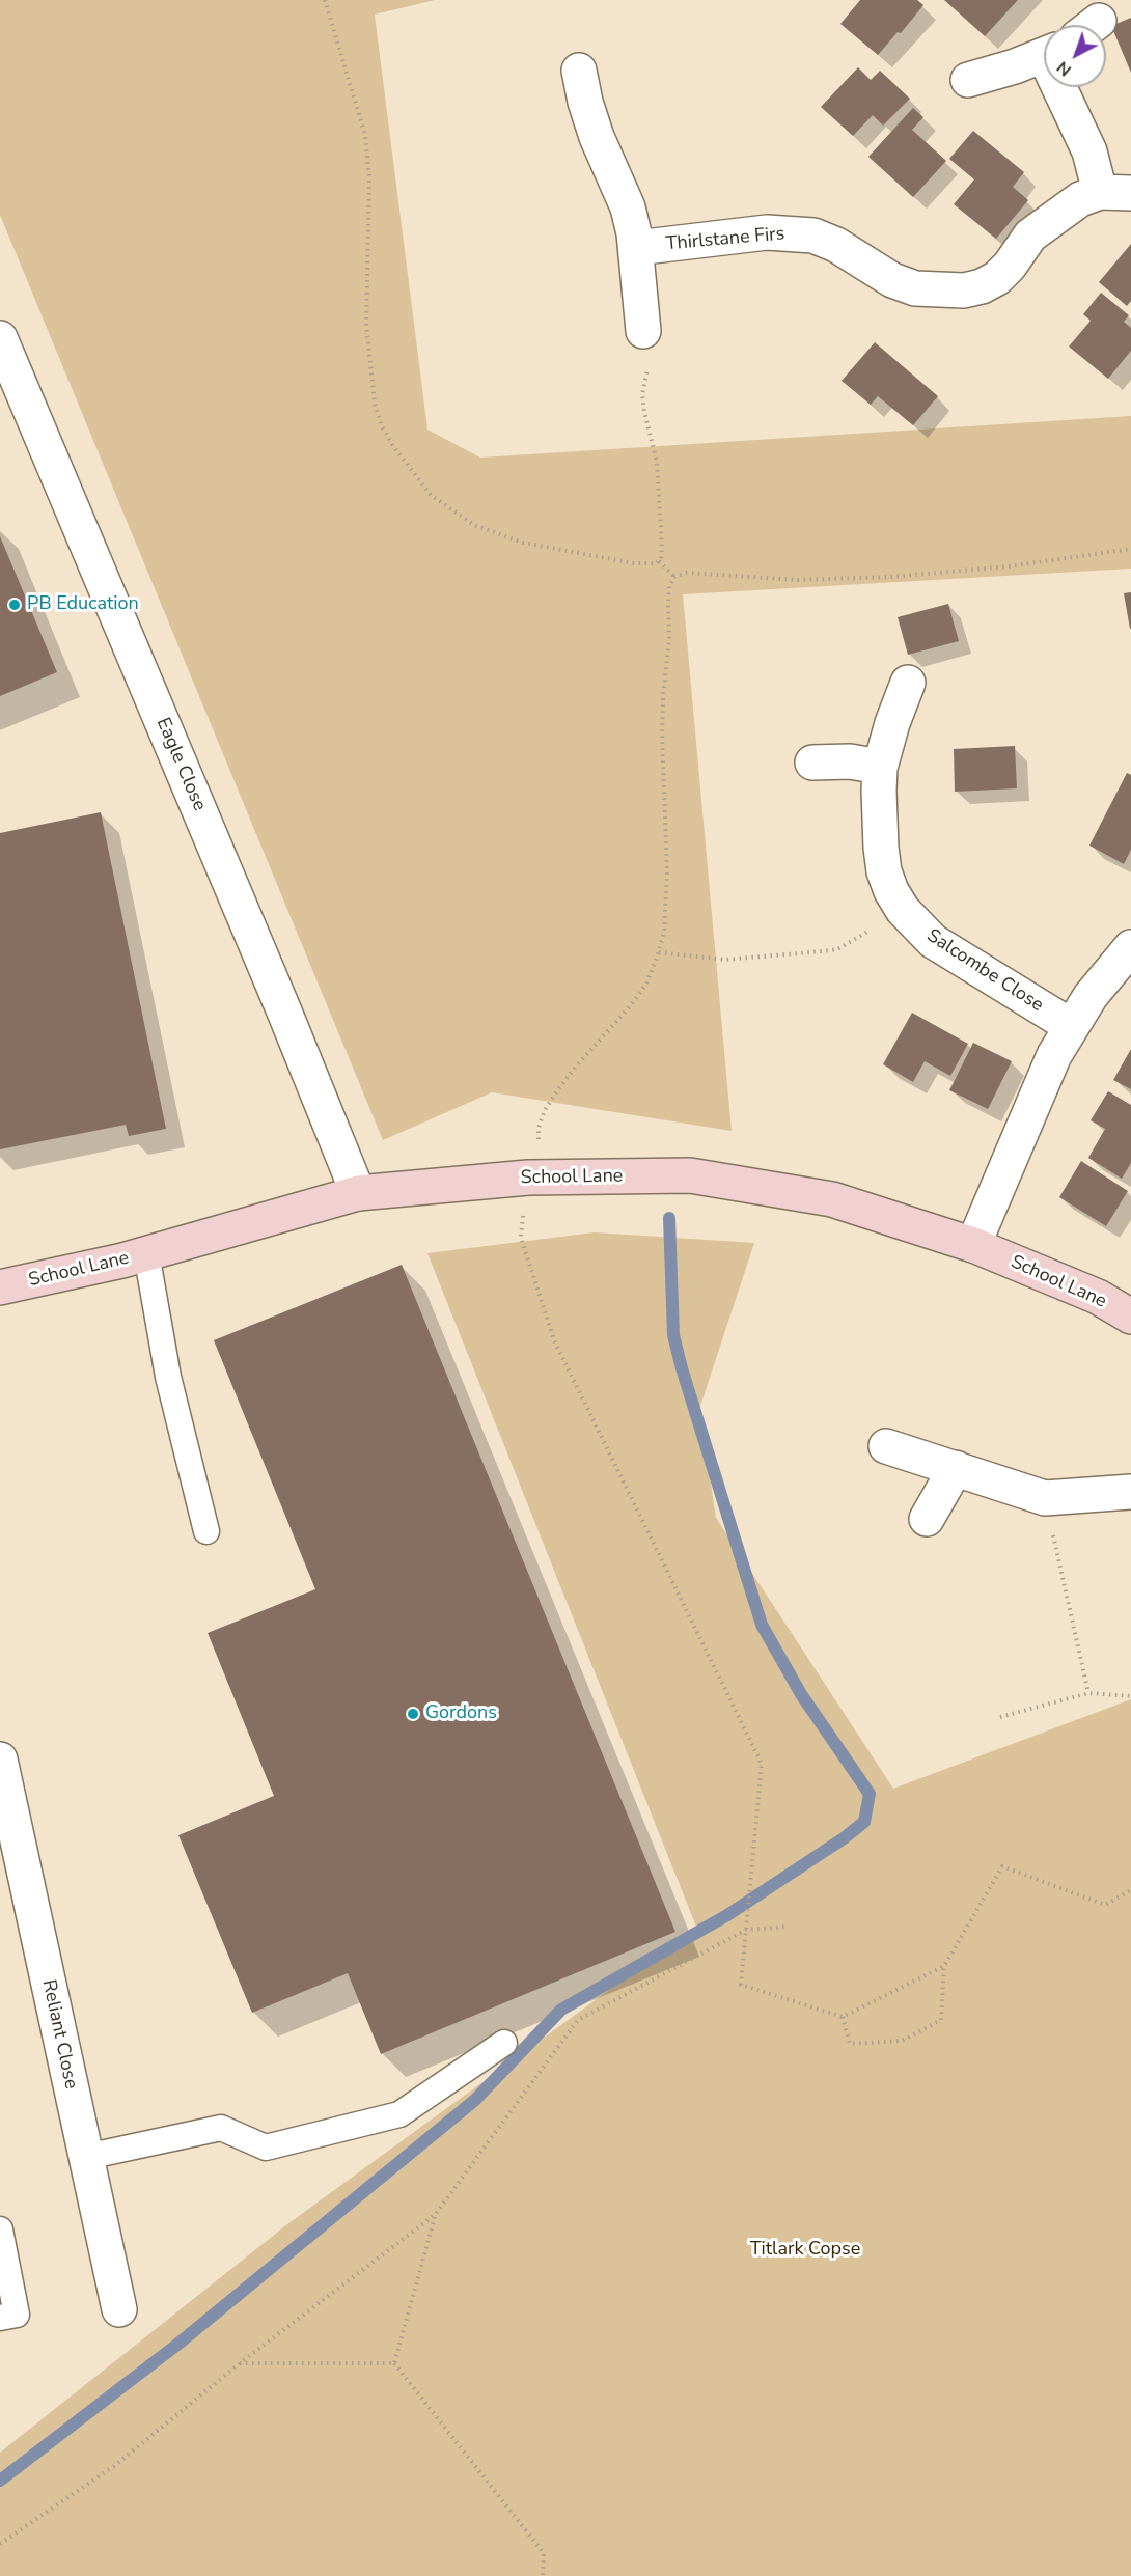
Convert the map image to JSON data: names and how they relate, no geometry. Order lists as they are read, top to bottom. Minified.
{"streets":{"street":["Thirlstane Firs","Eagle Close","Salcombe Close","School Lane","Reliant Close"]},"crossings":[["Eagle Close","School Lane"]],"parks":["Titlark Copse"],"places":["PB Education","Gordons"],"north":"bottom left"}
